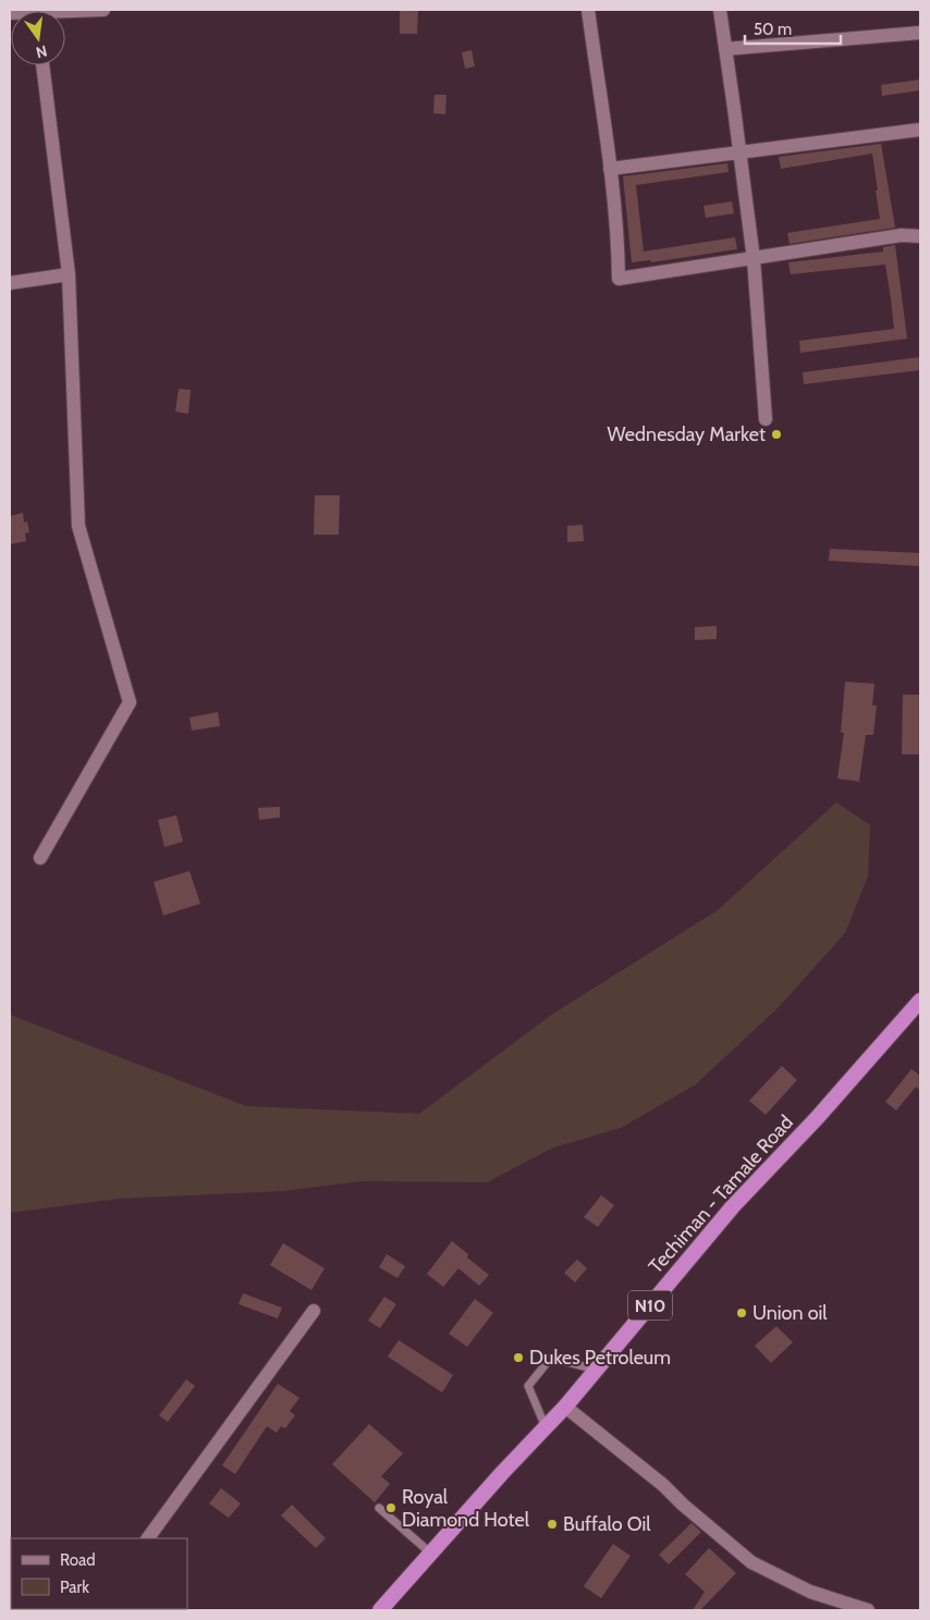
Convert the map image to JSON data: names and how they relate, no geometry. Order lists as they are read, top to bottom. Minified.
{"streets":{"highway":["Techiman - Tamale Road","N10"]},"places":["Wednesday Market","Union oil","Dukes Petroleum","Royal Diamond Hotel","Buffalo Oil"],"legend":["Road","Park"],"scale_bar":"50 m","north":"bottom"}
